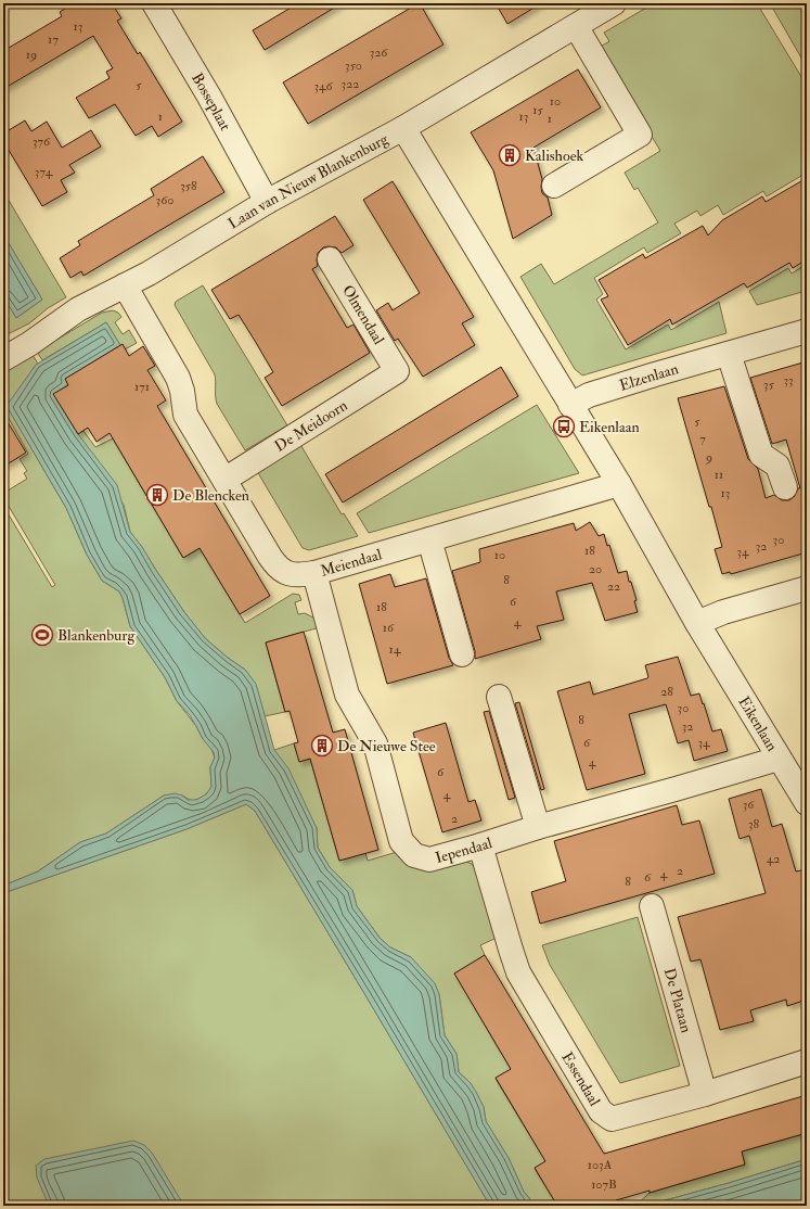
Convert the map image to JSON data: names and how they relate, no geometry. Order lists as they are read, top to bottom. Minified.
{"streets":{"street":["Bosseplaat","Laan van Nieuw Blankenburg","Olmendaal","Elzenlaan","De Meidoorn","Meiendaal","Eikenlaan","Iependaal","De Plataan","Essendaal"]},"crossings":[["Bosseplaat","Laan van Nieuw Blankenburg"],["Laan van Nieuw Blankenburg","Meiendaal"],["Laan van Nieuw Blankenburg","Eikenlaan"],["Olmendaal","De Meidoorn"],["Elzenlaan","Eikenlaan"],["De Meidoorn","Meiendaal"],["Meiendaal","Eikenlaan"],["Meiendaal","Iependaal"],["Eikenlaan","Iependaal"],["Iependaal","Essendaal"],["De Plataan","Essendaal"]],"places":{"building":["Kalishoek","De Blencken","De Nieuwe Stee"],"bus stop":["Eikenlaan"],"sports":["Blankenburg"]},"house_numbers":["13","17","326","19","350","322","5","346","10","15","1","13","1","376","374","358","360","33","35","171","5","7","9","11","13","30","32","18","34","10","20","8","22","6","18","4","16","14","28","30","8","32","6","34","4","6","4","36","2","38","42","2","4","6","8","103A","107B"]}
